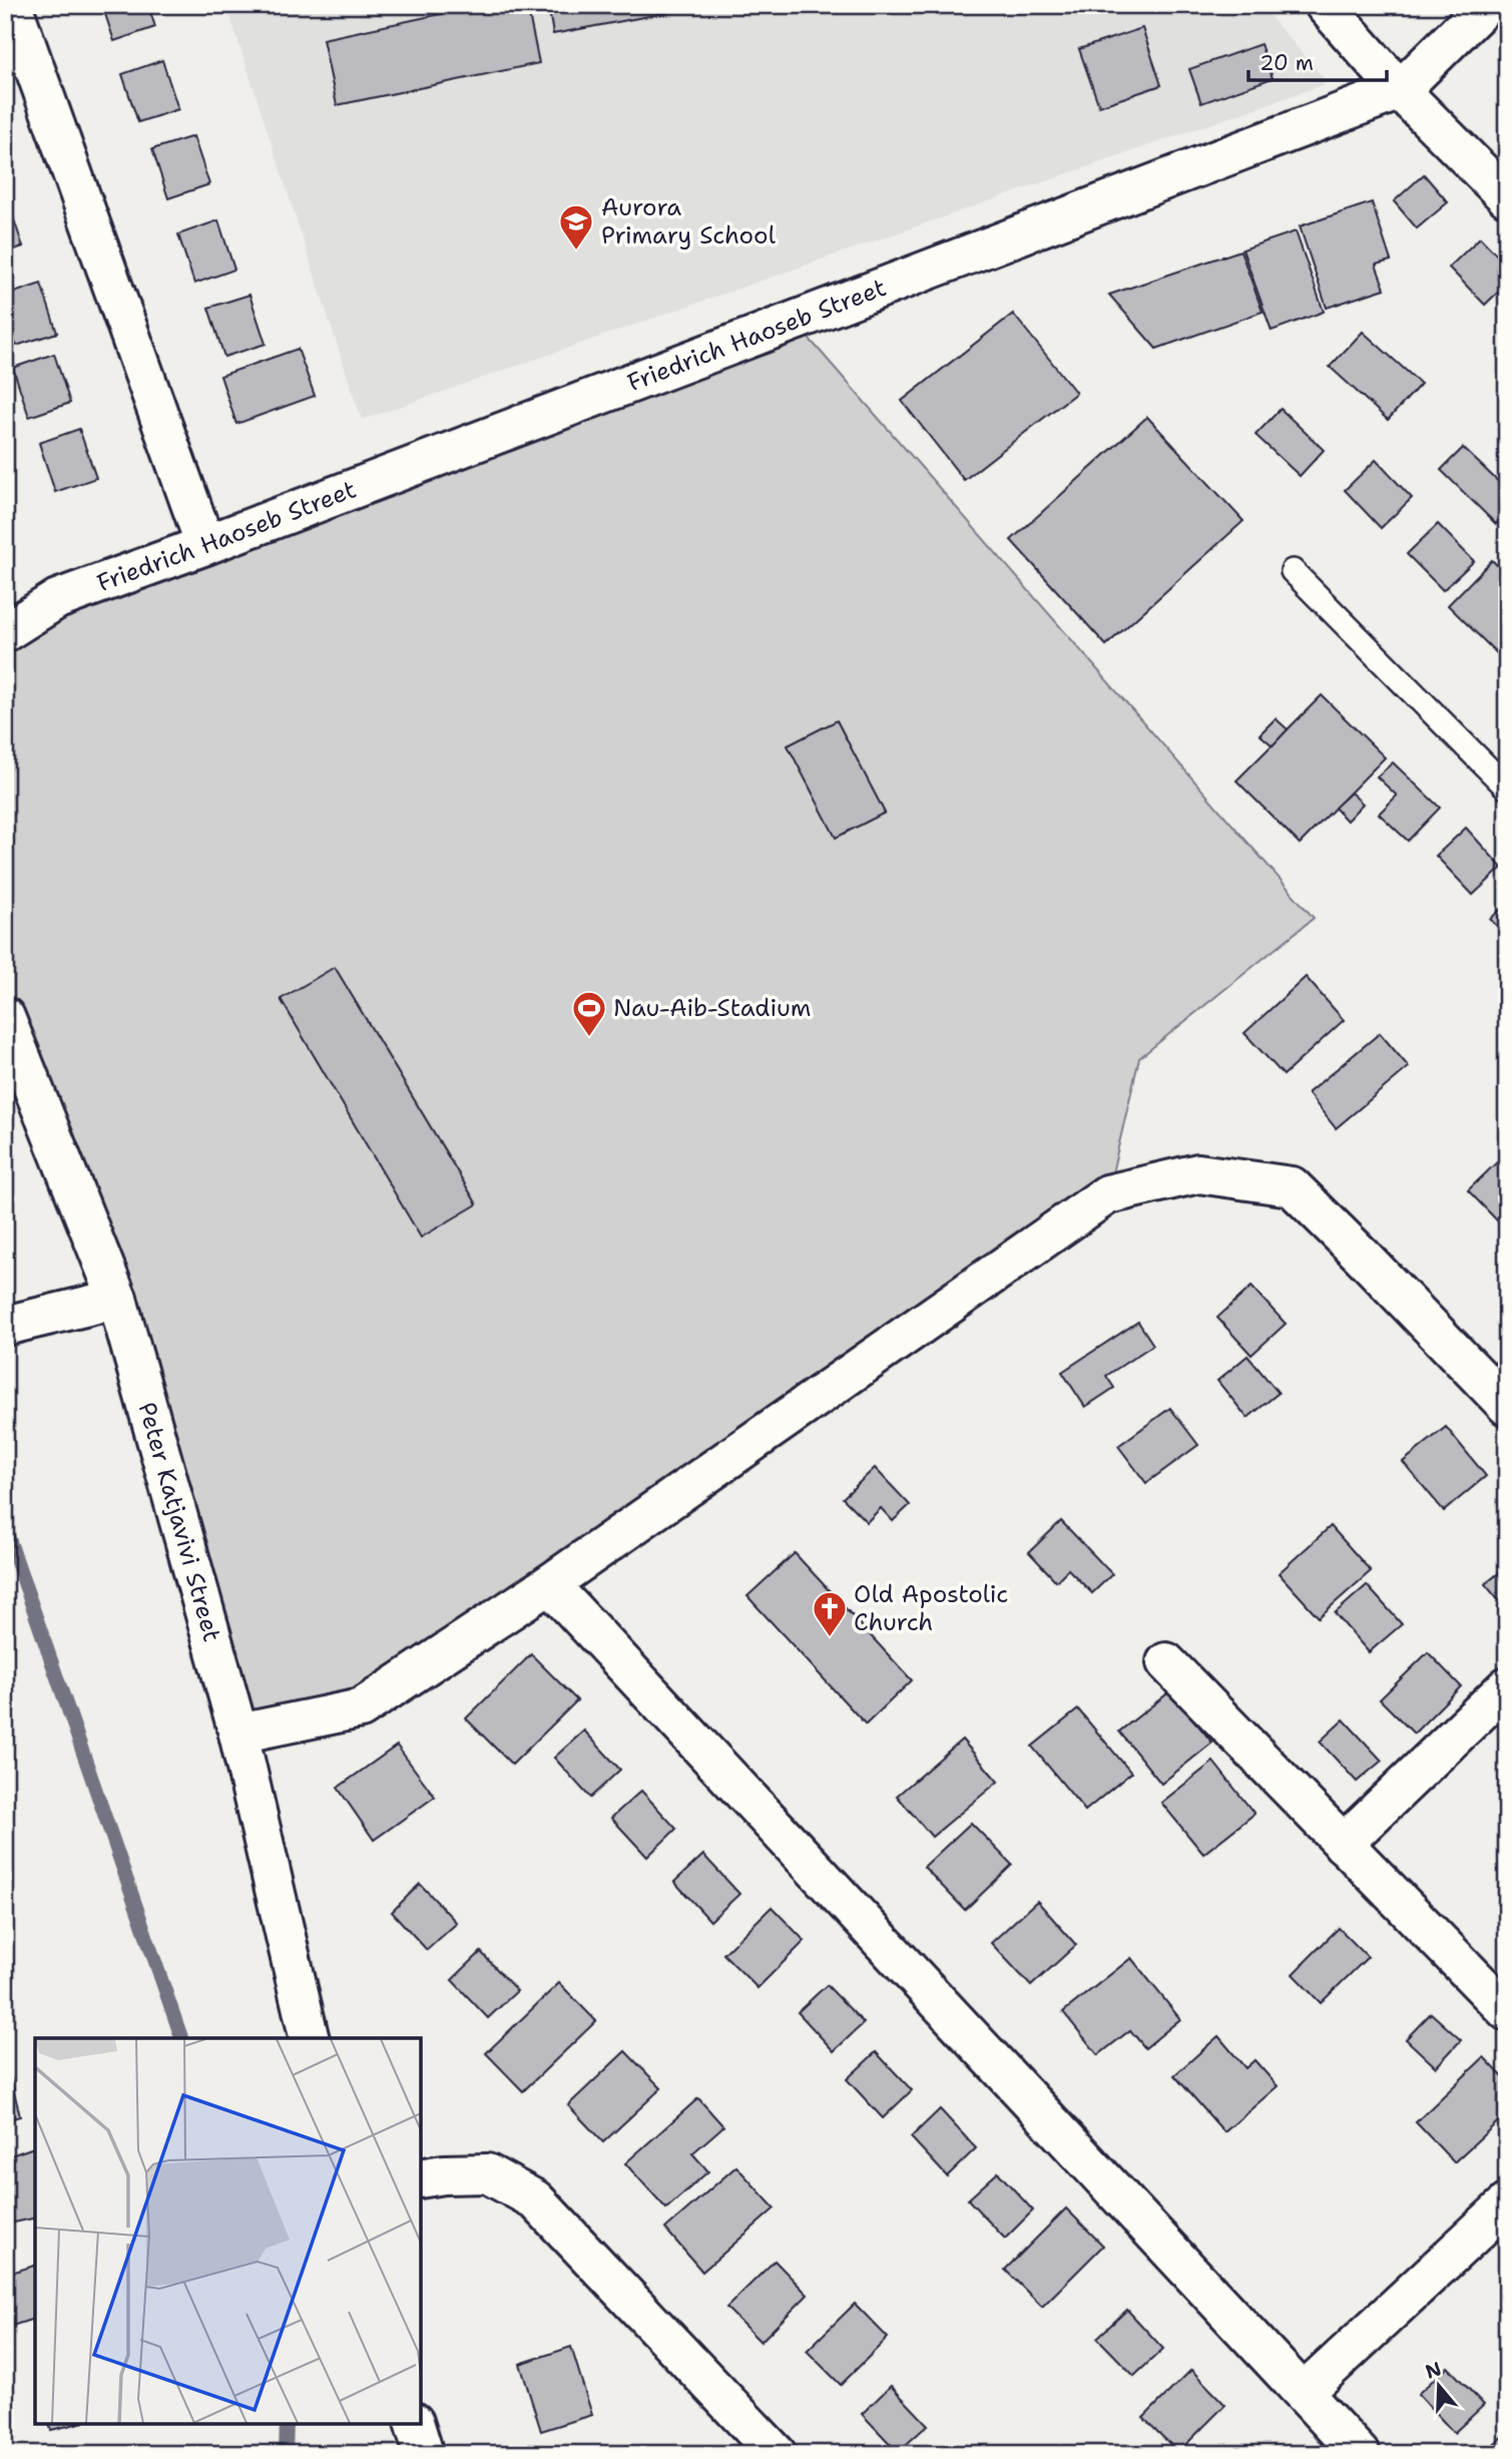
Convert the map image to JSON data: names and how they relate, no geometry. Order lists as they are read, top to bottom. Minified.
{"streets":{"street":["Friedrich Haoseb Street","Peter Katjavivi Street"]},"places":{"school or university":["Aurora Primary School"],"sports":["Nau-Aib-Stadium"],"church":["Old Apostolic Church"]},"scale_bar":"20 m","north":"top"}
